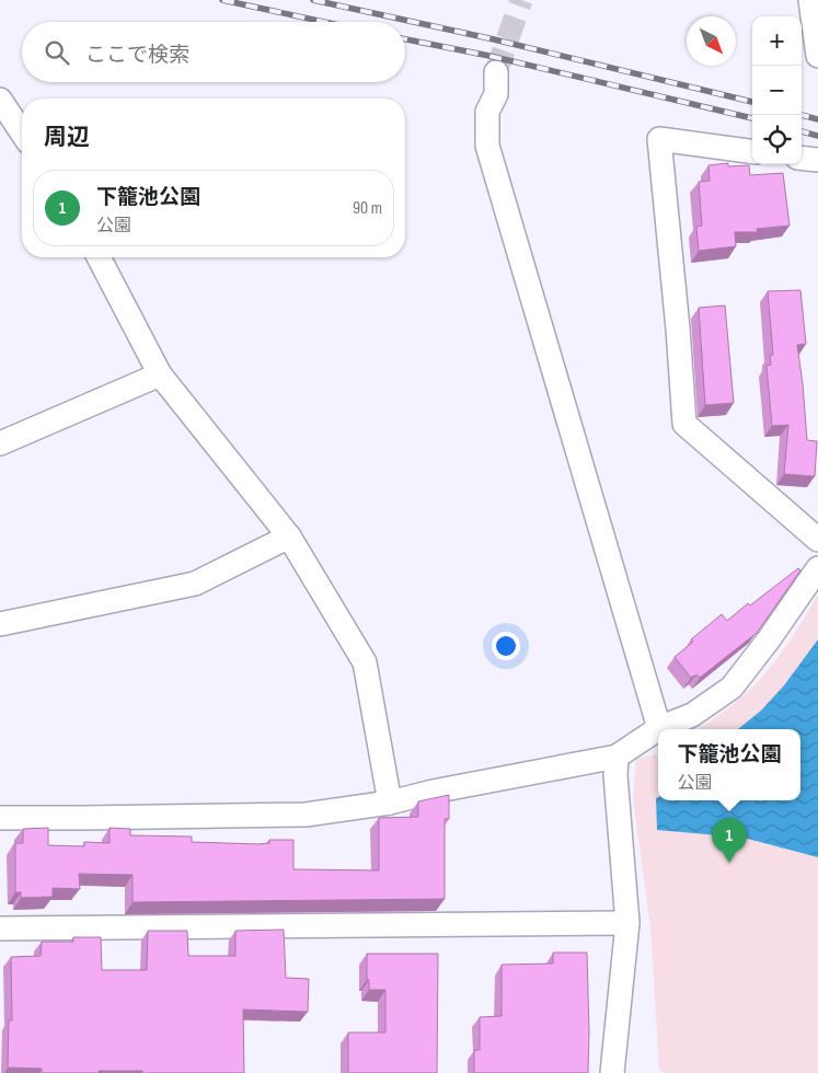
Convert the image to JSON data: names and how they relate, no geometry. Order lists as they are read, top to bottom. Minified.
{"north":"bottom right","page":{"map_buttons":["+","−"],"search":"ここで検索","heading":"周辺","list":[{"mark":"1","name":"下籠池公園","note":"公園","value":"90 m"}],"popup":["下籠池公園","公園"],"pins":"1"}}
